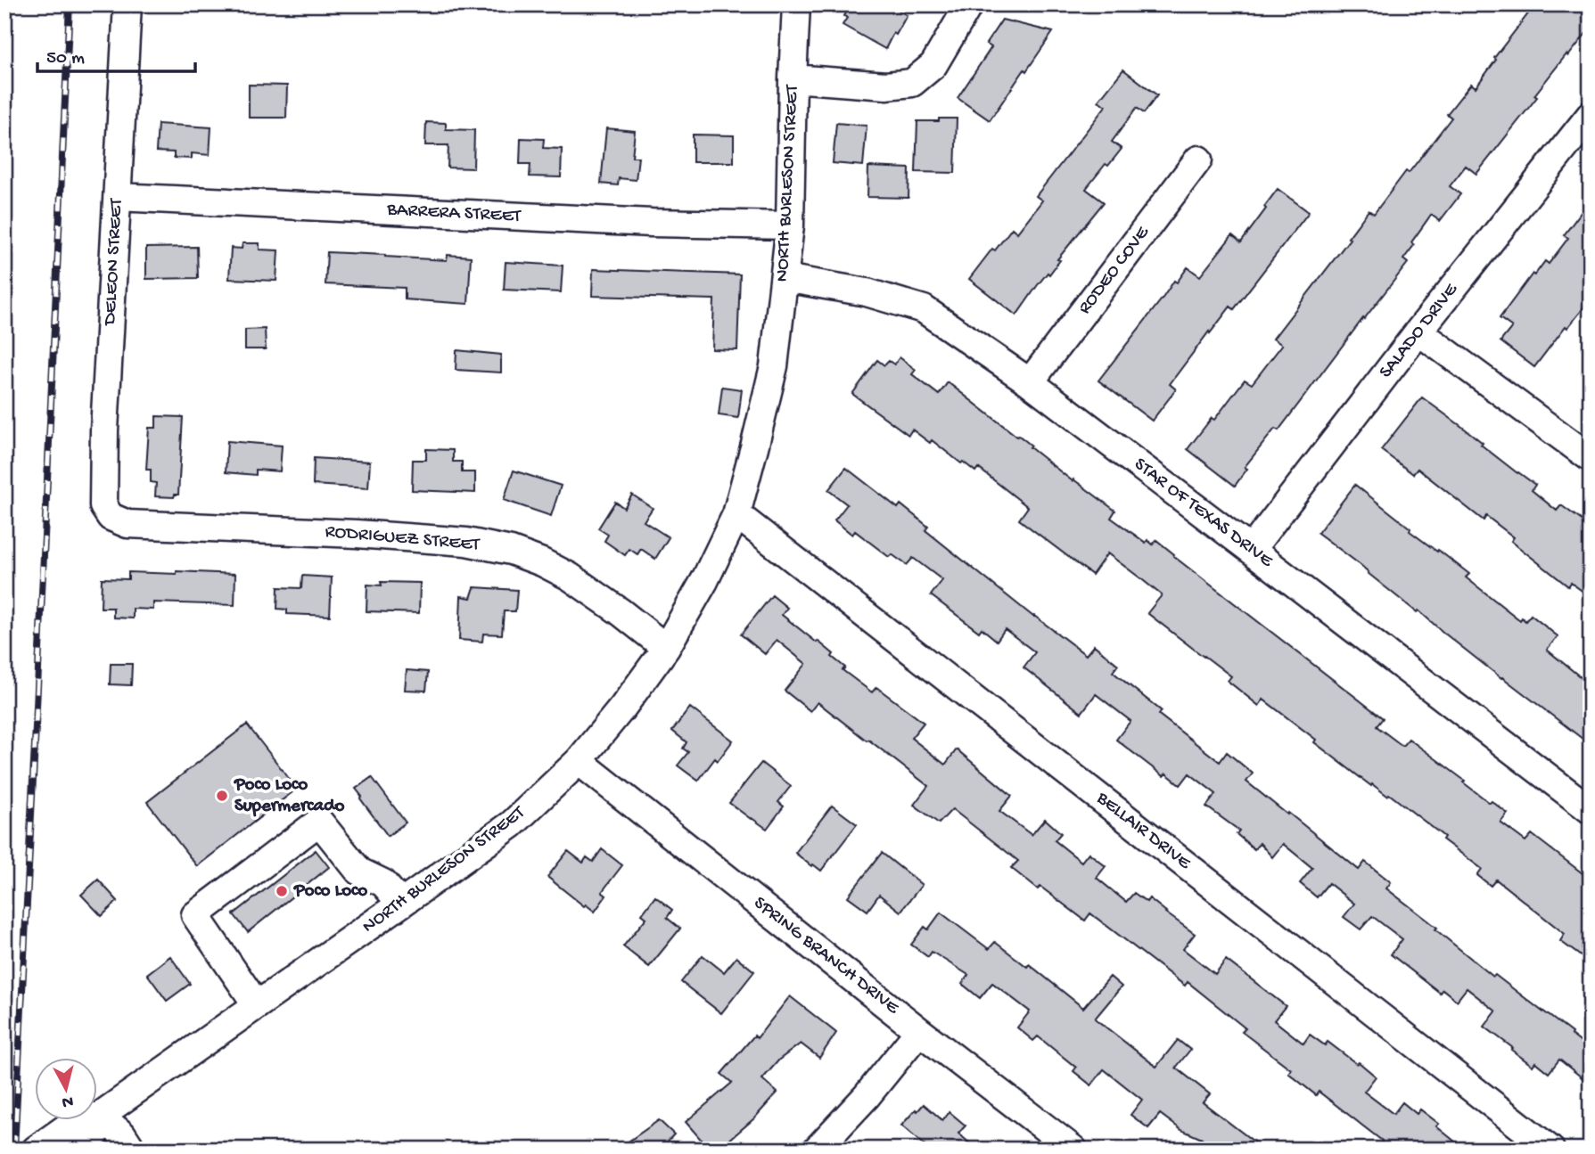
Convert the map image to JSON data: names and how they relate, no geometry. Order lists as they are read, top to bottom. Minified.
{"streets":{"street":["NORTH BURLESON STREET","BARRERA STREET","DELEON STREET","RODEO COVE","SALADO DRIVE","STAR OF TEXAS DRIVE","RODRIGUEZ STREET","BELLAIR DRIVE","SPRING BRANCH DRIVE"]},"crossings":[["NORTH BURLESON STREET","BARRERA STREET"],["NORTH BURLESON STREET","STAR OF TEXAS DRIVE"],["NORTH BURLESON STREET","RODRIGUEZ STREET"],["NORTH BURLESON STREET","BELLAIR DRIVE"],["NORTH BURLESON STREET","SPRING BRANCH DRIVE"],["BARRERA STREET","DELEON STREET"],["DELEON STREET","RODRIGUEZ STREET"],["RODEO COVE","STAR OF TEXAS DRIVE"],["SALADO DRIVE","STAR OF TEXAS DRIVE"]],"places":["Poco Loco Supermercado","Poco Loco"],"scale_bar":"50 m","north":"bottom"}
